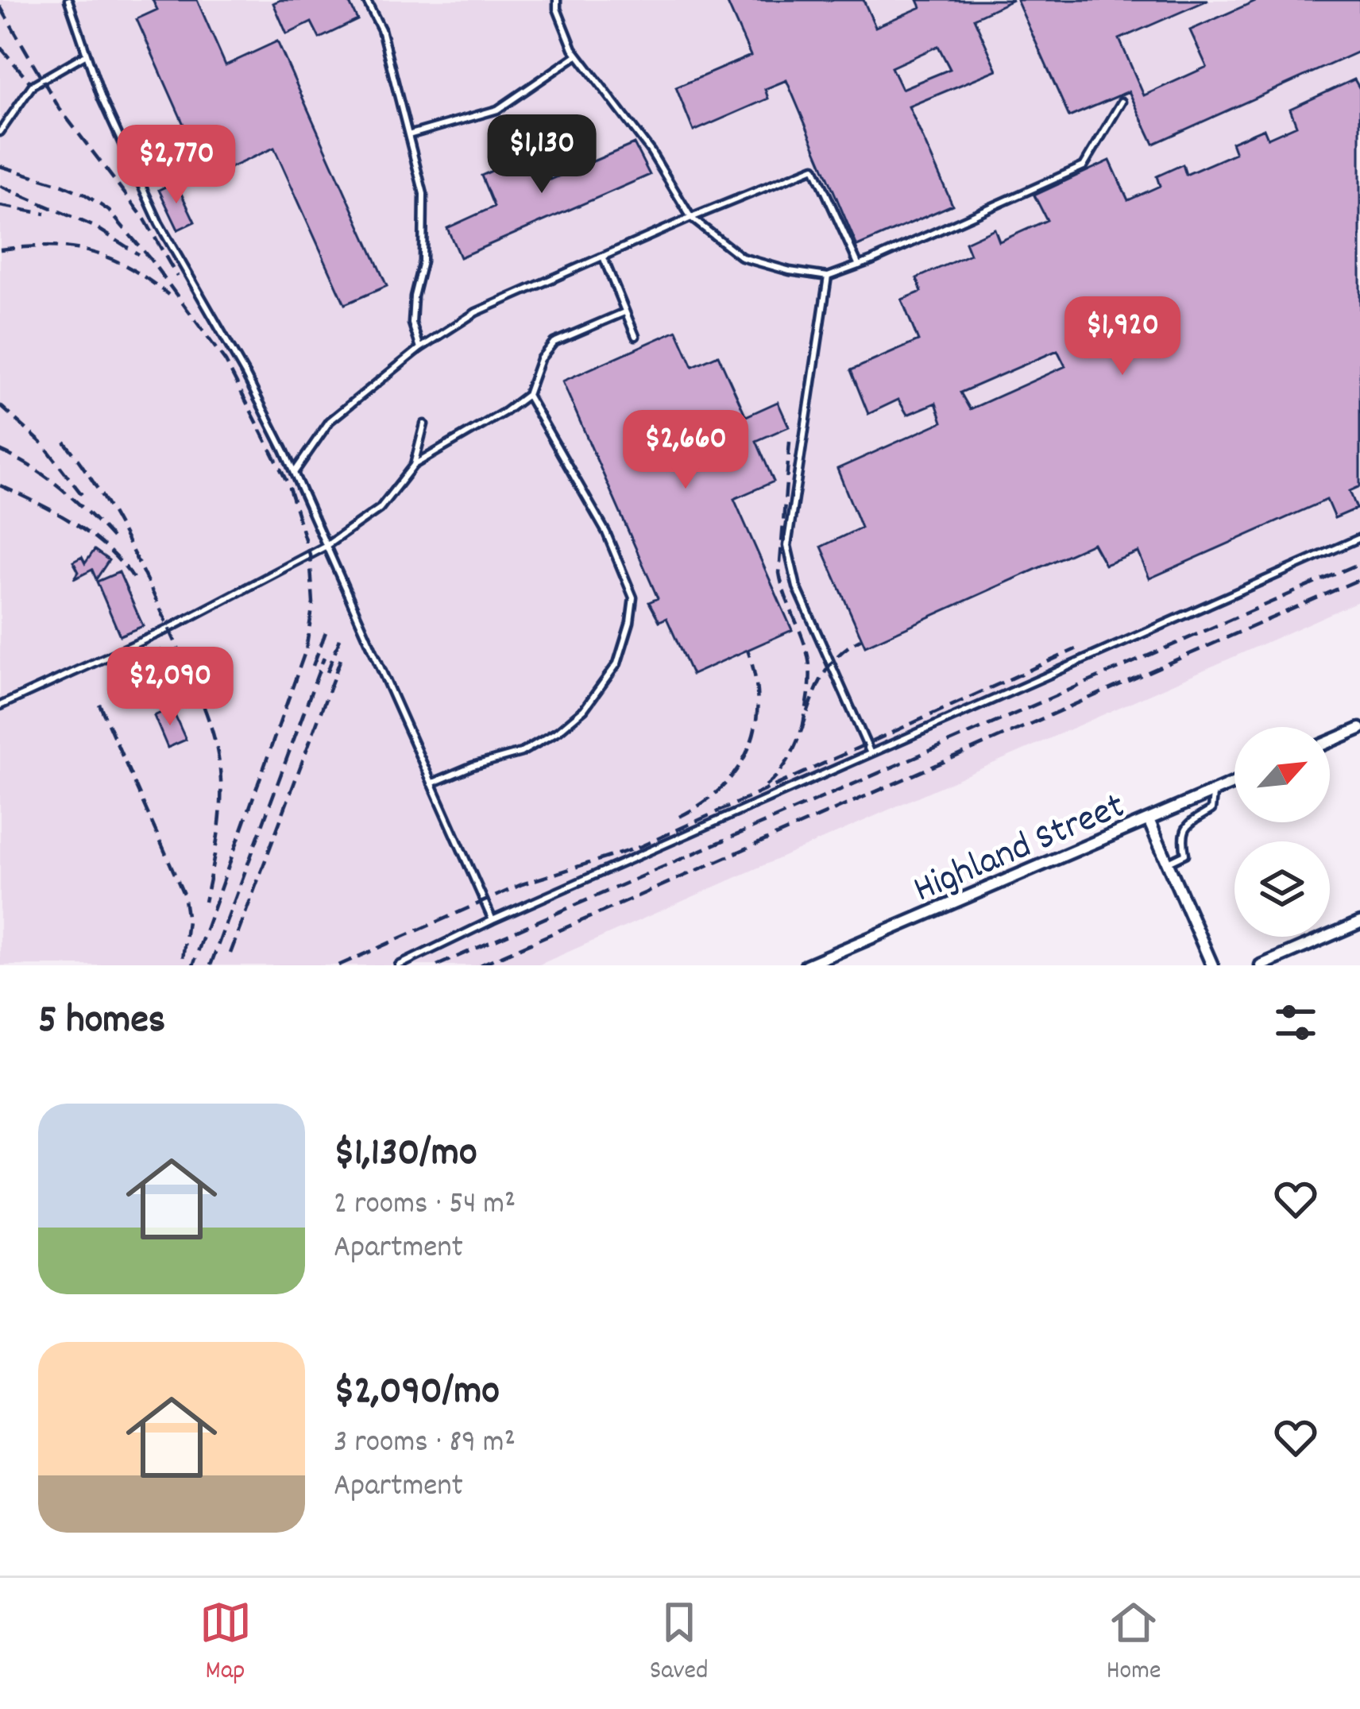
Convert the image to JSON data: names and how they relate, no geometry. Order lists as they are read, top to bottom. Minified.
{"streets":{"street":["Highland Street"]},"north":"top right","page":{"price":["$1,130","$2,770","$1,920","$2,660","$2,090"],"heading":"5 homes","list":[{"name":"$1,130/mo","note":"2 rooms · 54 m² · Apartment"},{"name":"$2,090/mo","note":"3 rooms · 89 m² · Apartment"}],"tabs":["Map","Saved","Home"]}}
